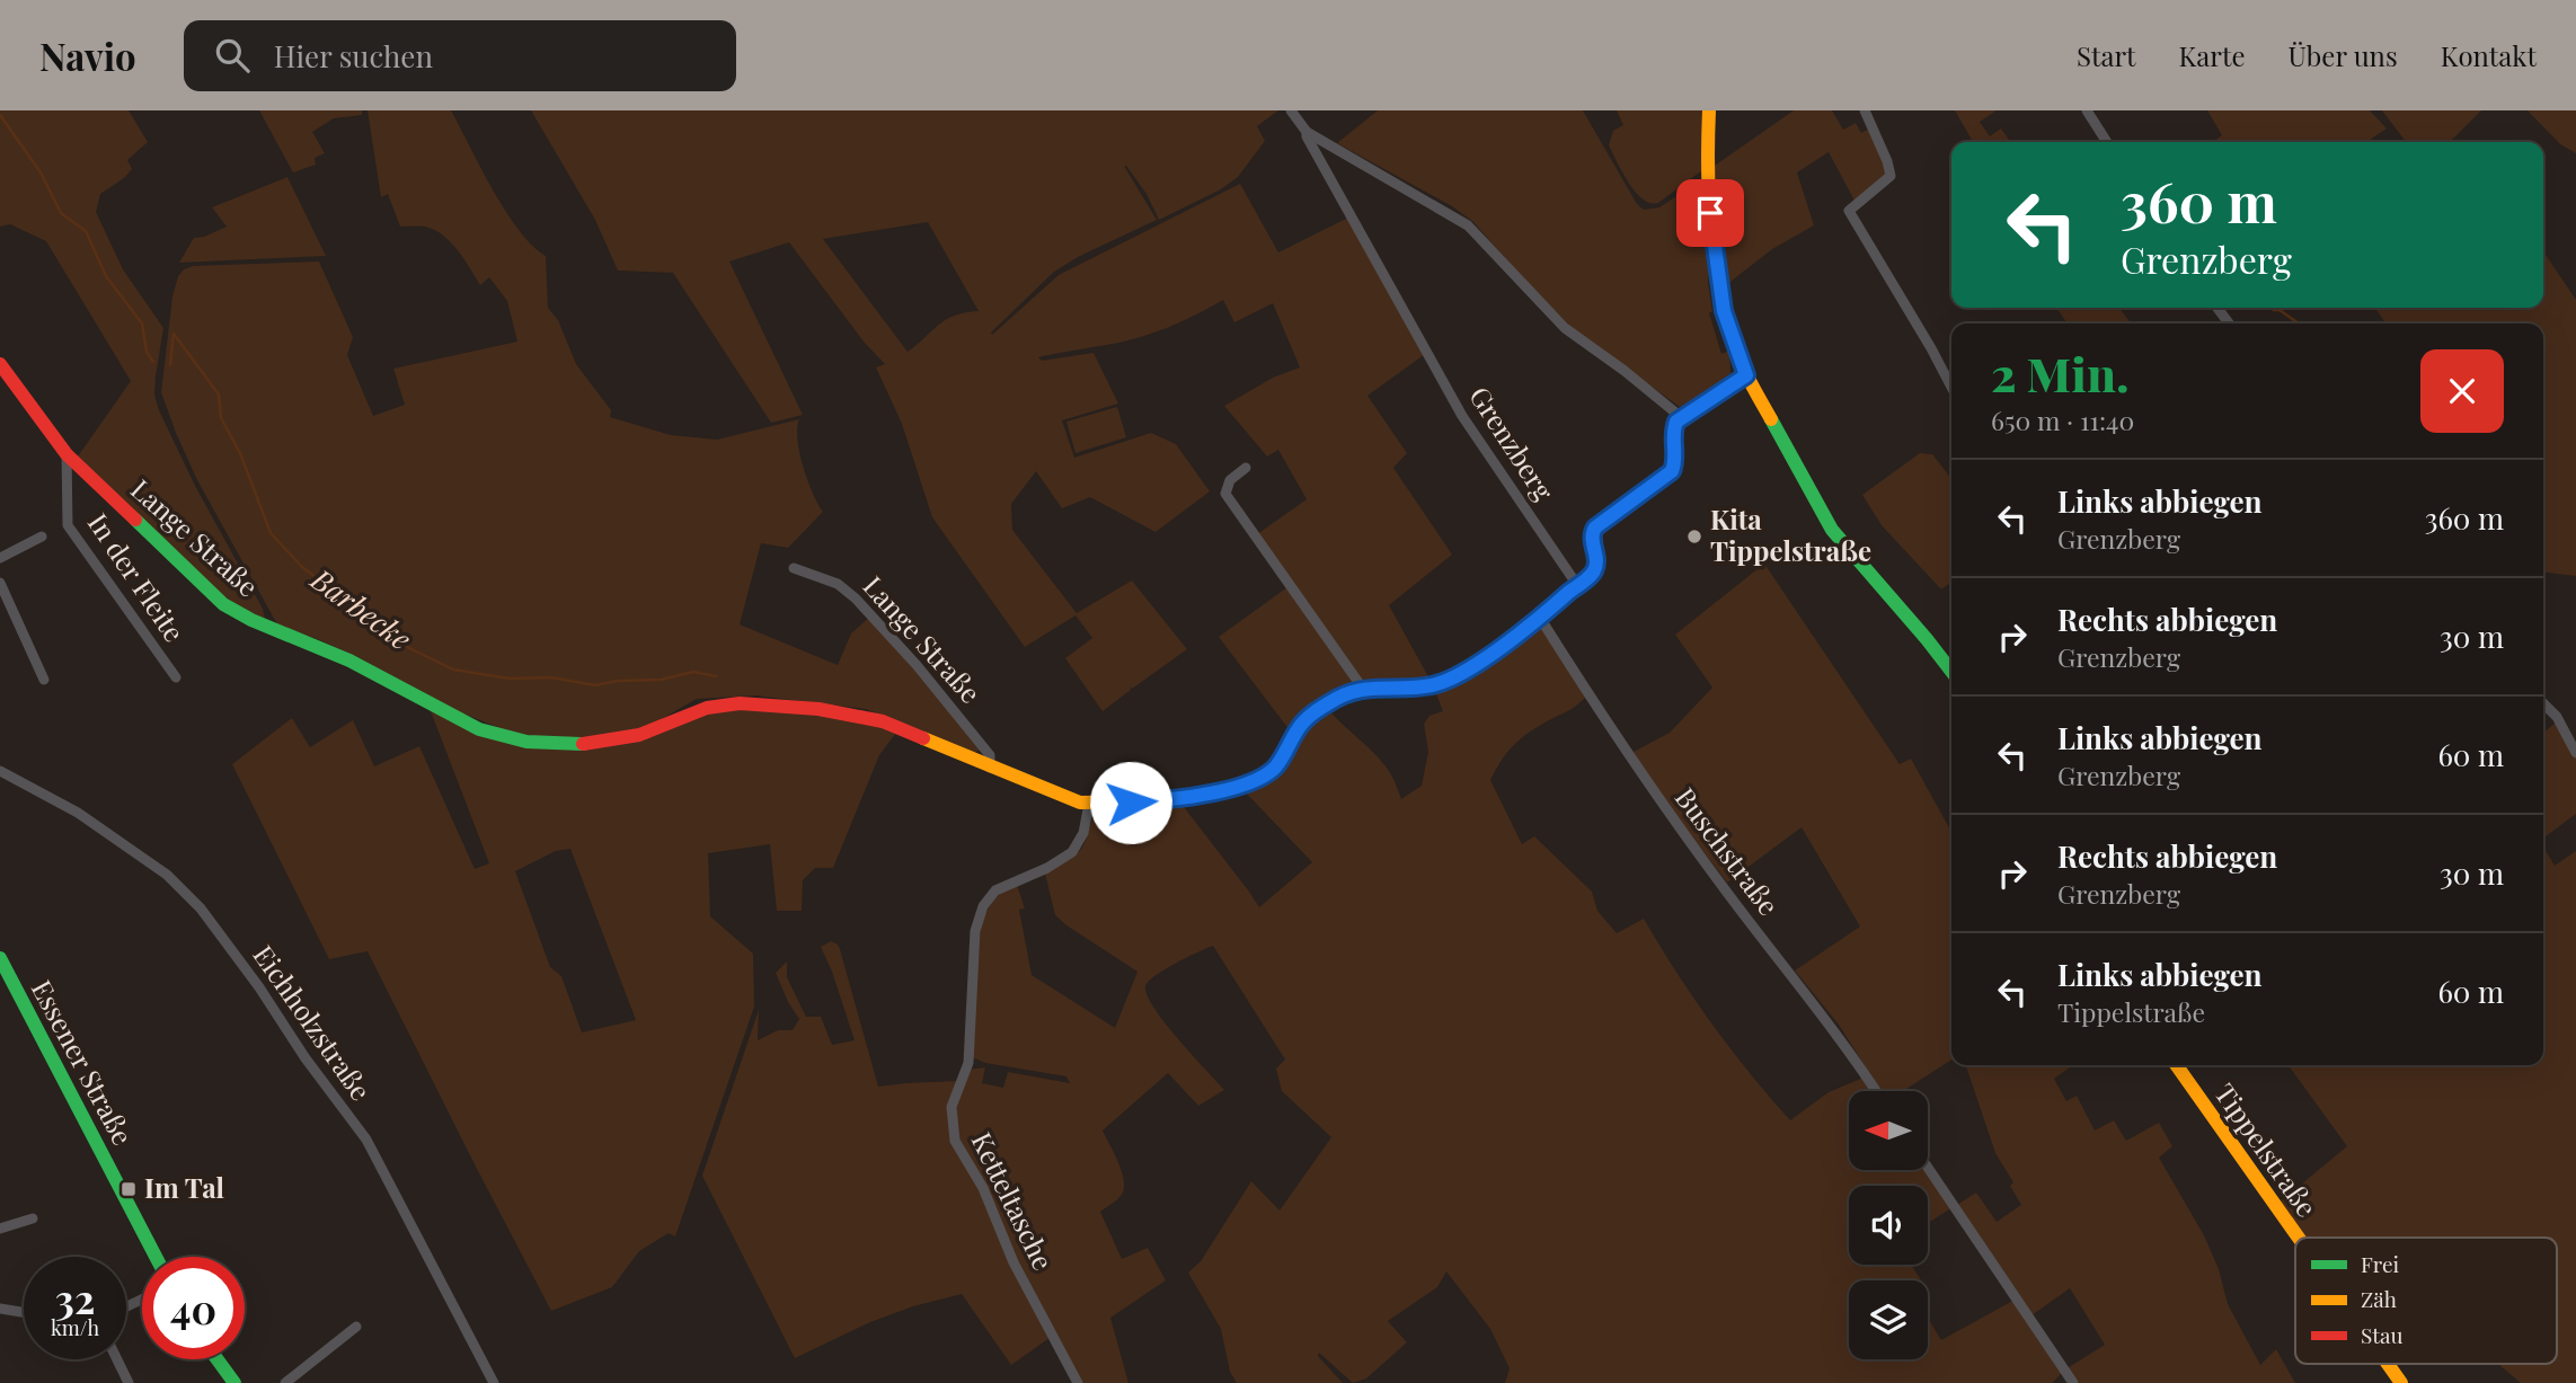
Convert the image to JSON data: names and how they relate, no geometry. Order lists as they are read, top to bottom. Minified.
{"streets":{"street":["Grenzberg","Lange Straße","In der Fleite","Buschstraße","Eichholzstraße","Essener Straße","Tippelstraße","Ketteltasche"]},"crossings":[["Grenzberg","Lange Straße"],["Lange Straße","In der Fleite"],["Lange Straße","Buschstraße"],["Lange Straße","Ketteltasche"]],"water":["Barbecke"],"places":{"other":["Kita Tippelstraße"],"transit":["Im Tal"]},"legend":["Frei","Zäh","Stau"],"north":"left","page":{"header":"Navio","search":"Hier suchen","nav":["Start","Karte","Über uns","Kontakt"],"turn":["360 m","Grenzberg"],"heading":["2 Min.","650 m · 11:40"],"list":[{"name":"Links abbiegen","note":"Grenzberg","value":"360 m"},{"name":"Rechts abbiegen","note":"Grenzberg","value":"30 m"},{"name":"Links abbiegen","note":"Grenzberg","value":"60 m"},{"name":"Rechts abbiegen","note":"Grenzberg","value":"30 m"},{"name":"Links abbiegen","note":"Tippelstraße","value":"60 m"}],"speed":"32 km/h","limit":"40"}}
